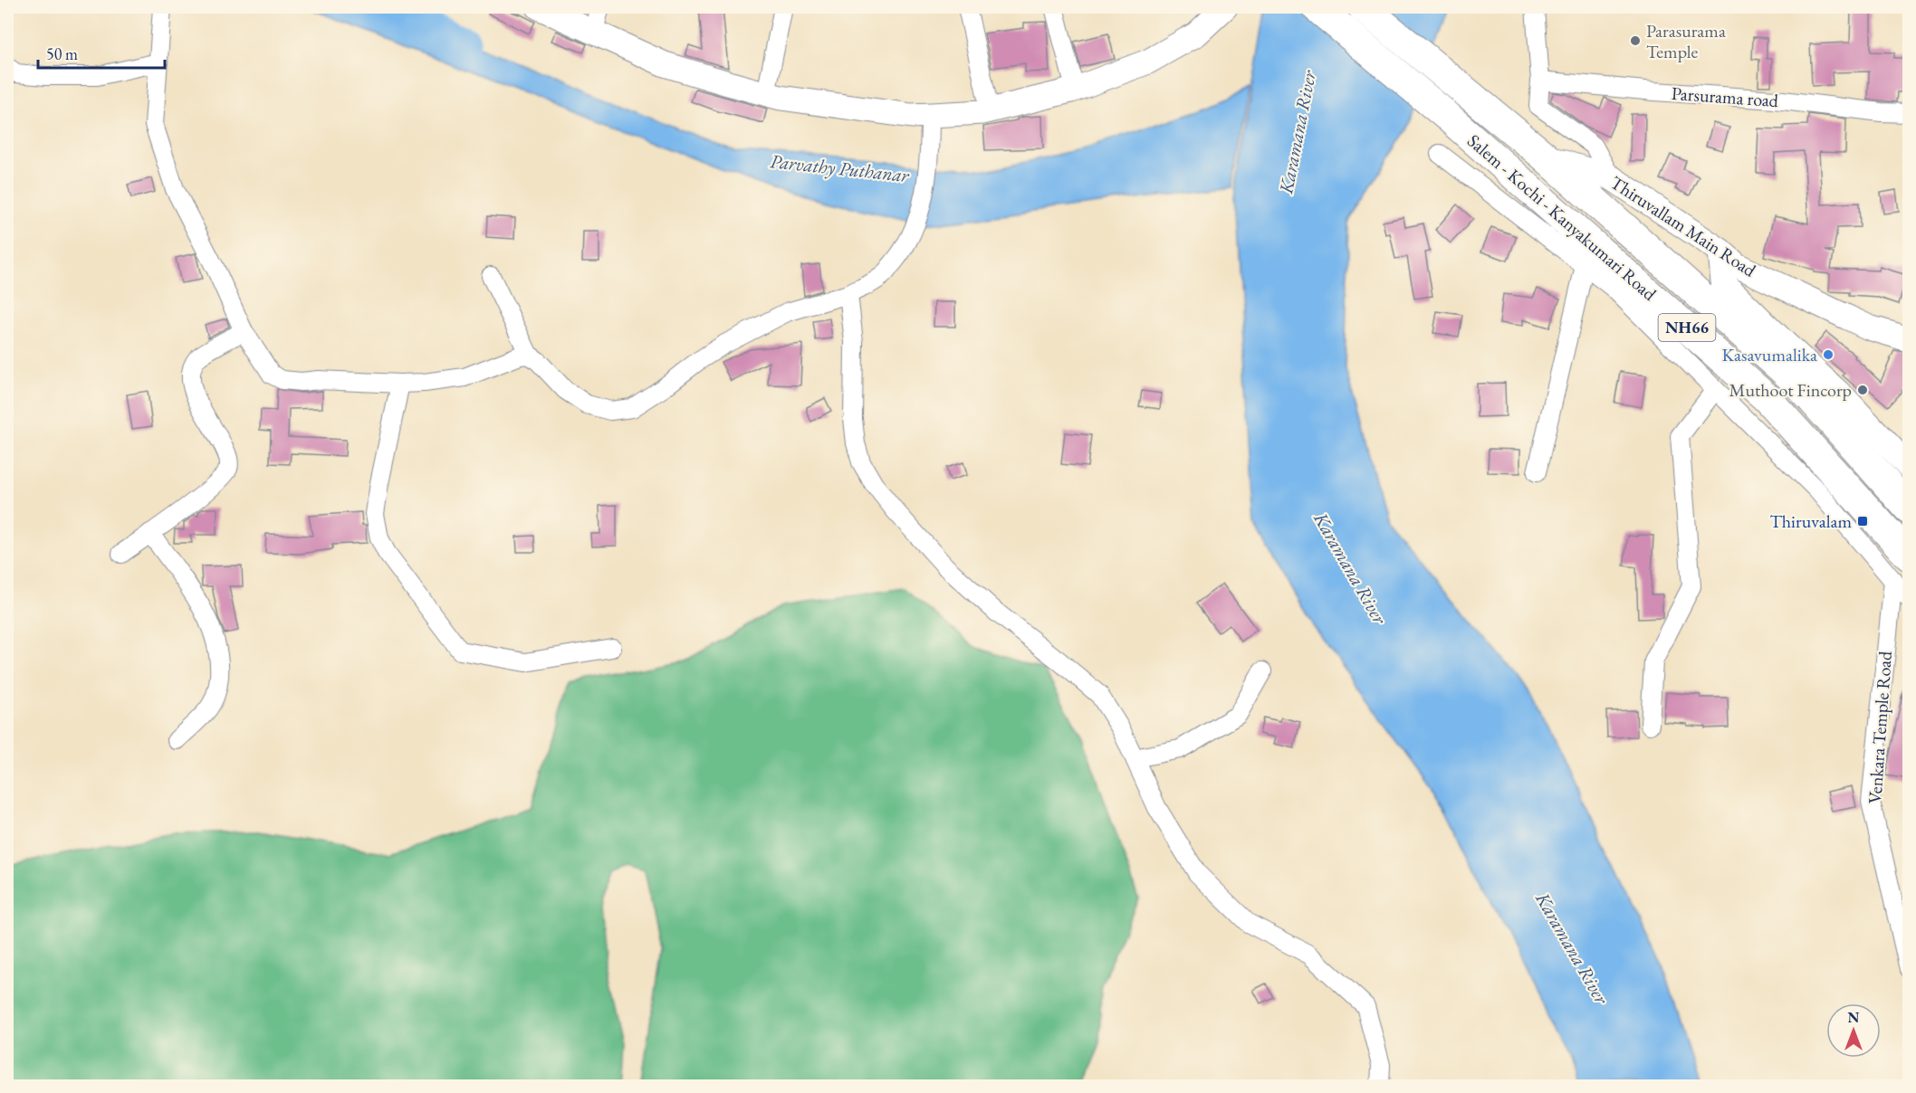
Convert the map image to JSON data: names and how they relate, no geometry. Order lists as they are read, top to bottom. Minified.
{"streets":{"highway":["Salem - Kochi - Kanyakumari Road","NH66"],"street":["Parsurama road","Thiruvallam Main Road","Venkara Temple Road"]},"crossings":[["Salem - Kochi - Kanyakumari Road","Thiruvallam Main Road"]],"water":["Karamana River","Parvathy Puthanar"],"places":{"other":["Parasurama Temple","Kasavumalika","Muthoot Fincorp"],"transit":["Thiruvalam"]},"scale_bar":"50 m","north":"top"}
